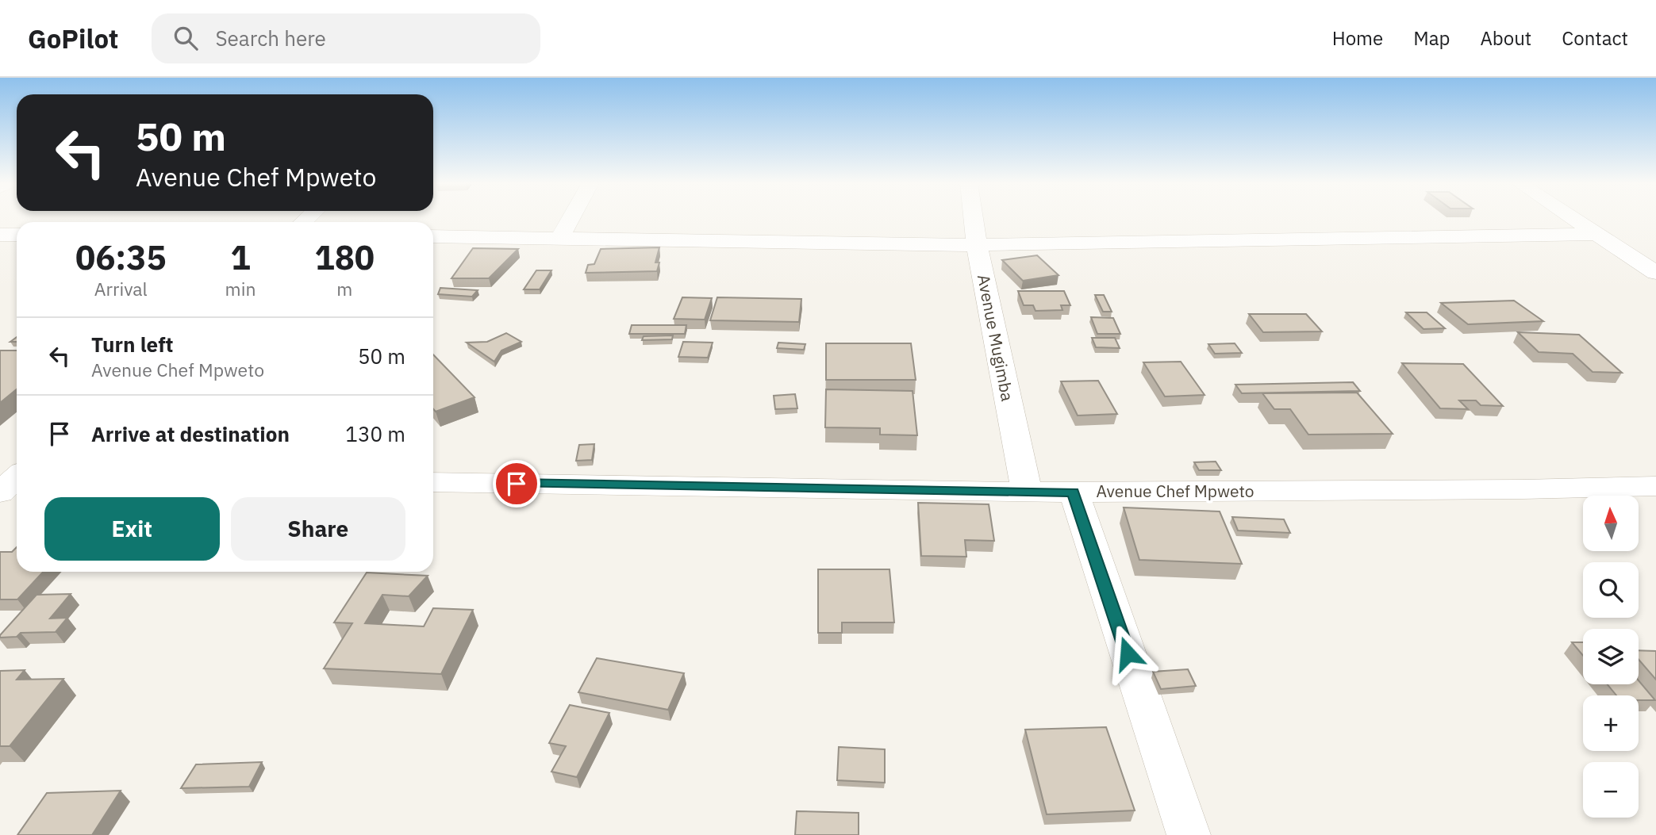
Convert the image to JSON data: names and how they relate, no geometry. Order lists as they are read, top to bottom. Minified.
{"streets":{"street":["Avenue Mugimba","Avenue Chef Mpweto"]},"crossings":[["Avenue Mugimba","Avenue Chef Mpweto"]],"north":"top","page":{"header":"GoPilot","search":"Search here","nav":["Home","Map","About","Contact"],"turn":["50 m","Avenue Chef Mpweto"],"eta":["06:35","Arrival","1","min","180","m"],"list":[{"name":"Turn left","note":"Avenue Chef Mpweto","value":"50 m"},{"name":"Arrive at destination","value":"130 m"}],"buttons":["Exit","Share"],"map_buttons":["+","−"]}}
